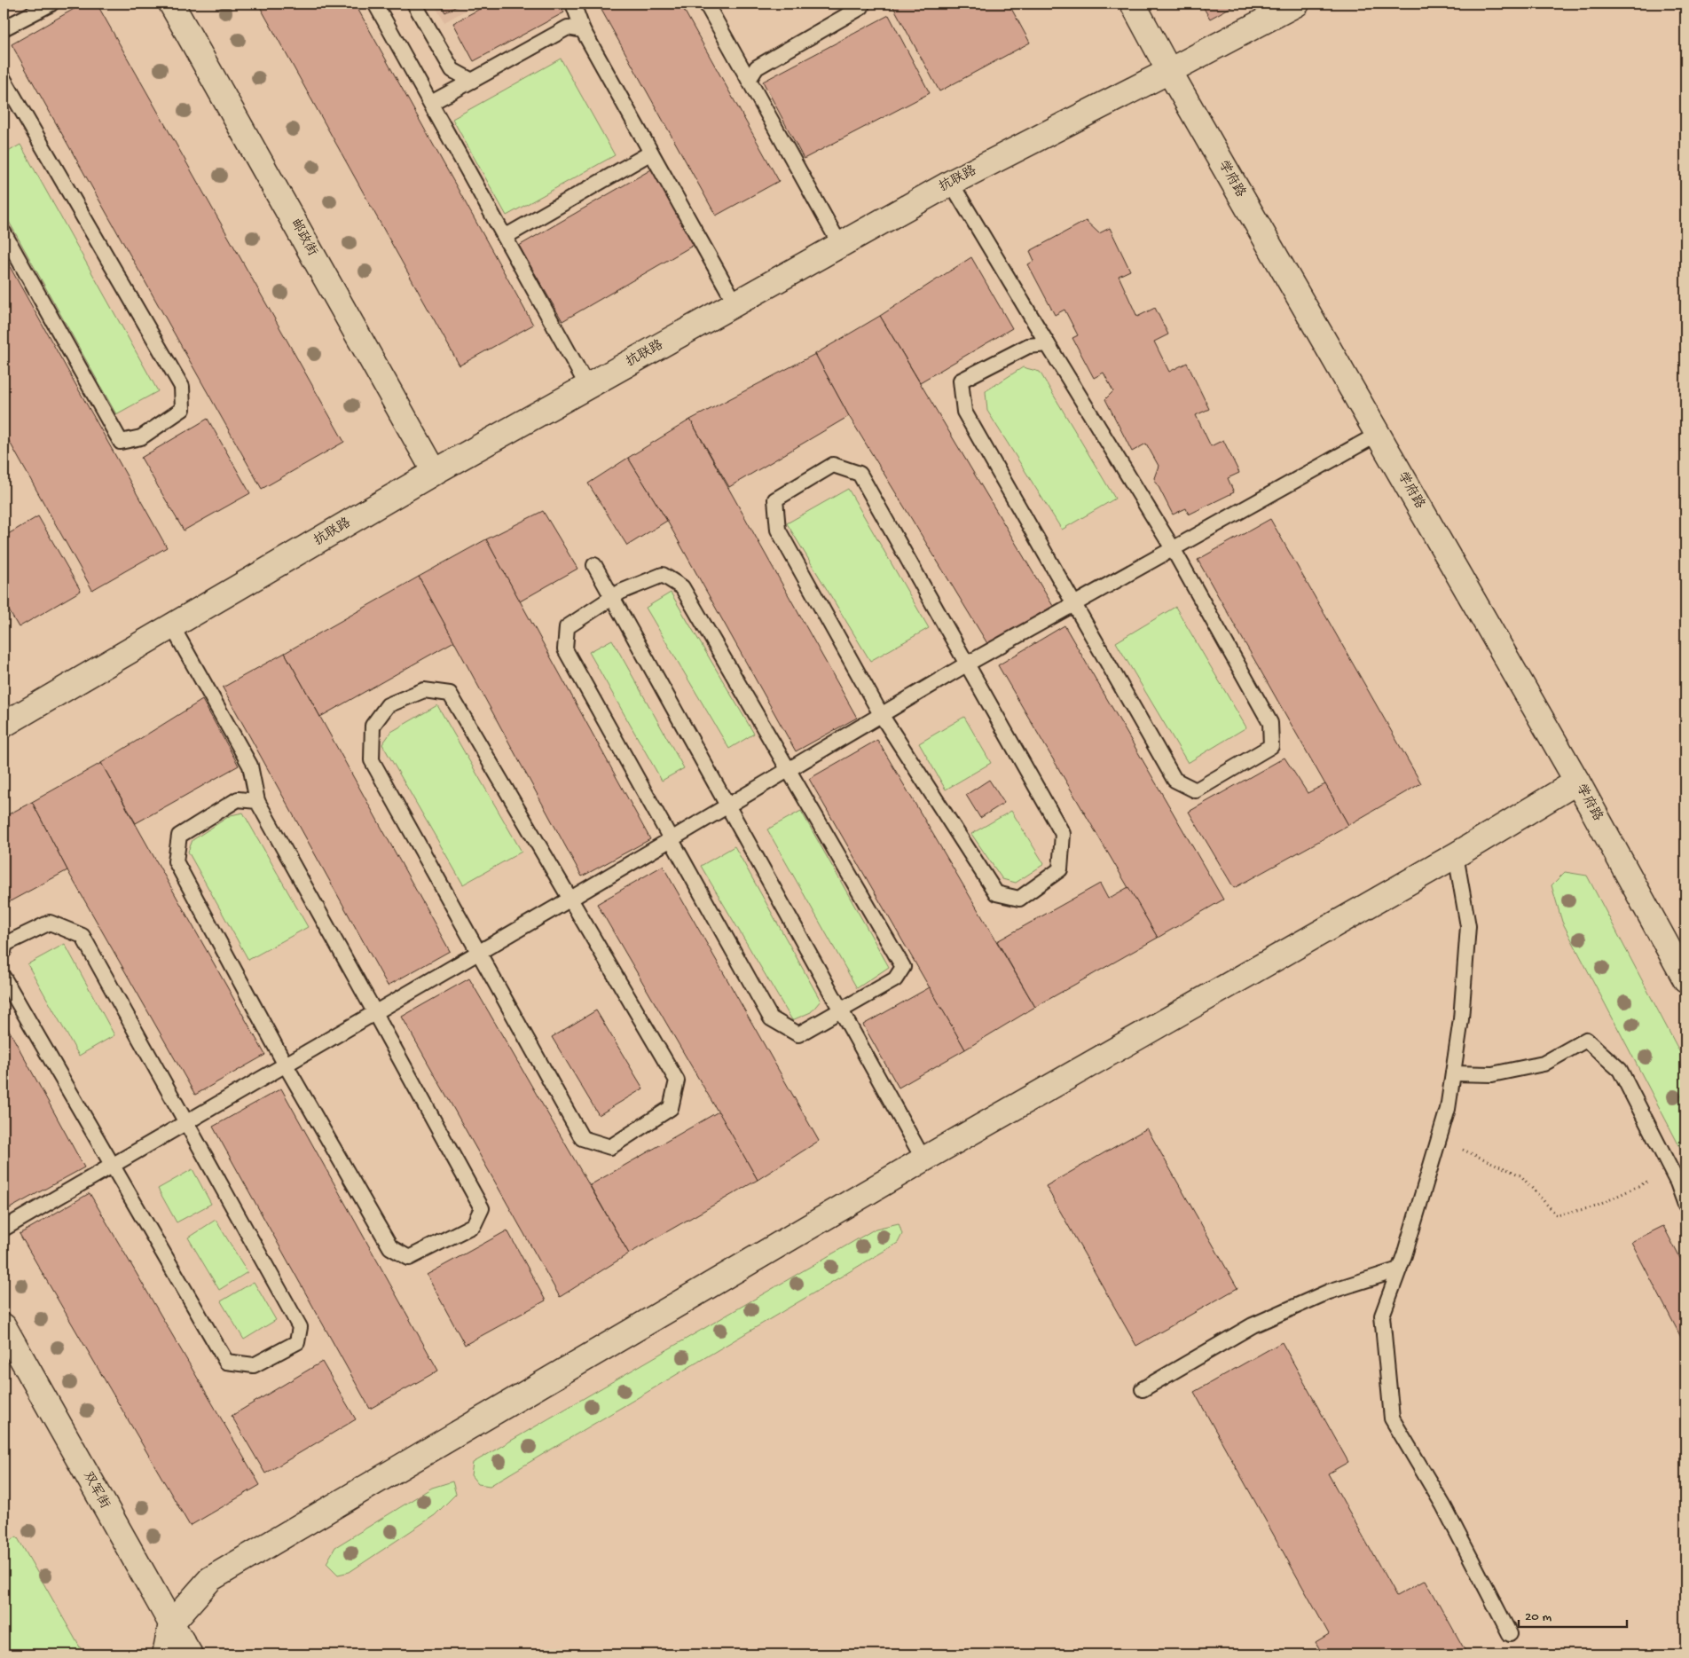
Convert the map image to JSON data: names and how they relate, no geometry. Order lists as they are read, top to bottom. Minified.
{"streets":{"street":["抗联路","学府路","邮政街","双军街"]},"crossings":[["抗联路","学府路"],["抗联路","邮政街"]],"scale_bar":"20 m"}
